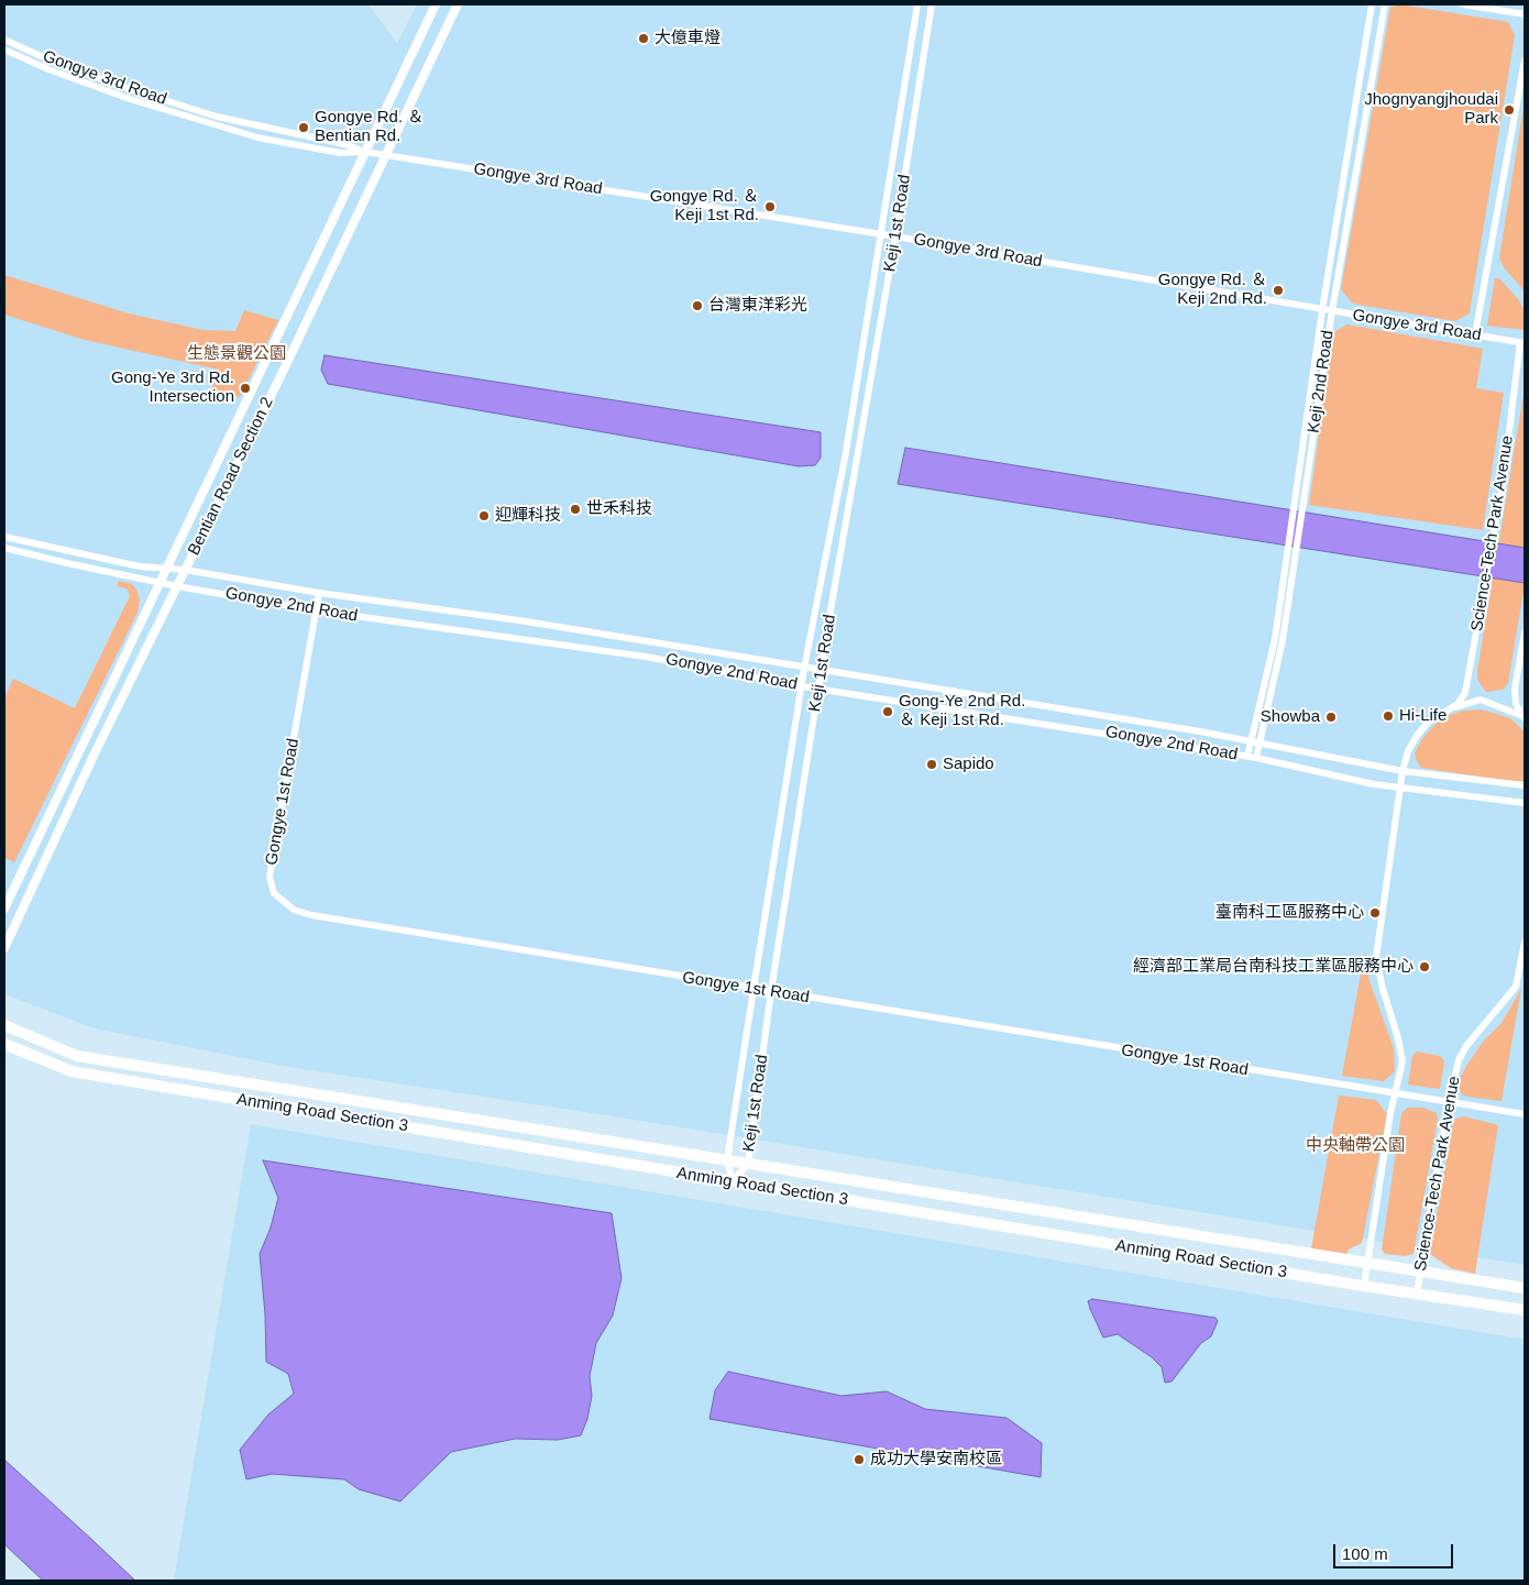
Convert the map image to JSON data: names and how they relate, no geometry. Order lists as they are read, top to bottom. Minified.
{"streets":{"main road":["Anming Road Section 3"],"street":["Gongye 3rd Road","Keji 1st Road","Keji 2nd Road","Bentian Road Section 2","Science-Tech Park Avenue","Gongye 2nd Road","Gongye 1st Road"]},"crossings":[["Gongye 3rd Road","Keji 1st Road"],["Gongye 3rd Road","Keji 2nd Road"],["Gongye 3rd Road","Bentian Road Section 2"],["Gongye 3rd Road","Science-Tech Park Avenue"],["Keji 1st Road","Gongye 2nd Road"],["Keji 1st Road","Gongye 1st Road"],["Keji 1st Road","Anming Road Section 3"],["Keji 2nd Road","Gongye 2nd Road"],["Bentian Road Section 2","Gongye 2nd Road"],["Science-Tech Park Avenue","Gongye 2nd Road"],["Science-Tech Park Avenue","Gongye 1st Road"],["Science-Tech Park Avenue","Anming Road Section 3"],["Gongye 2nd Road","Gongye 1st Road"]],"parks":["生態景觀公園","中央軸帶公園"],"places":["大億車燈","Jhognyangjhoudai Park","Gongye Rd. ＆ Bentian Rd.","Gongye Rd. ＆ Keji 1st Rd.","Gongye Rd. ＆ Keji 2nd Rd.","台灣東洋彩光","Gong-Ye 3rd Rd. Intersection","世禾科技","迎輝科技","Gong-Ye 2nd Rd. ＆ Keji 1st Rd.","Hi-Life","Showba","Sapido","臺南科工區服務中心","經濟部工業局台南科技工業區服務中心","成功大學安南校區"],"scale_bar":"100 m"}
